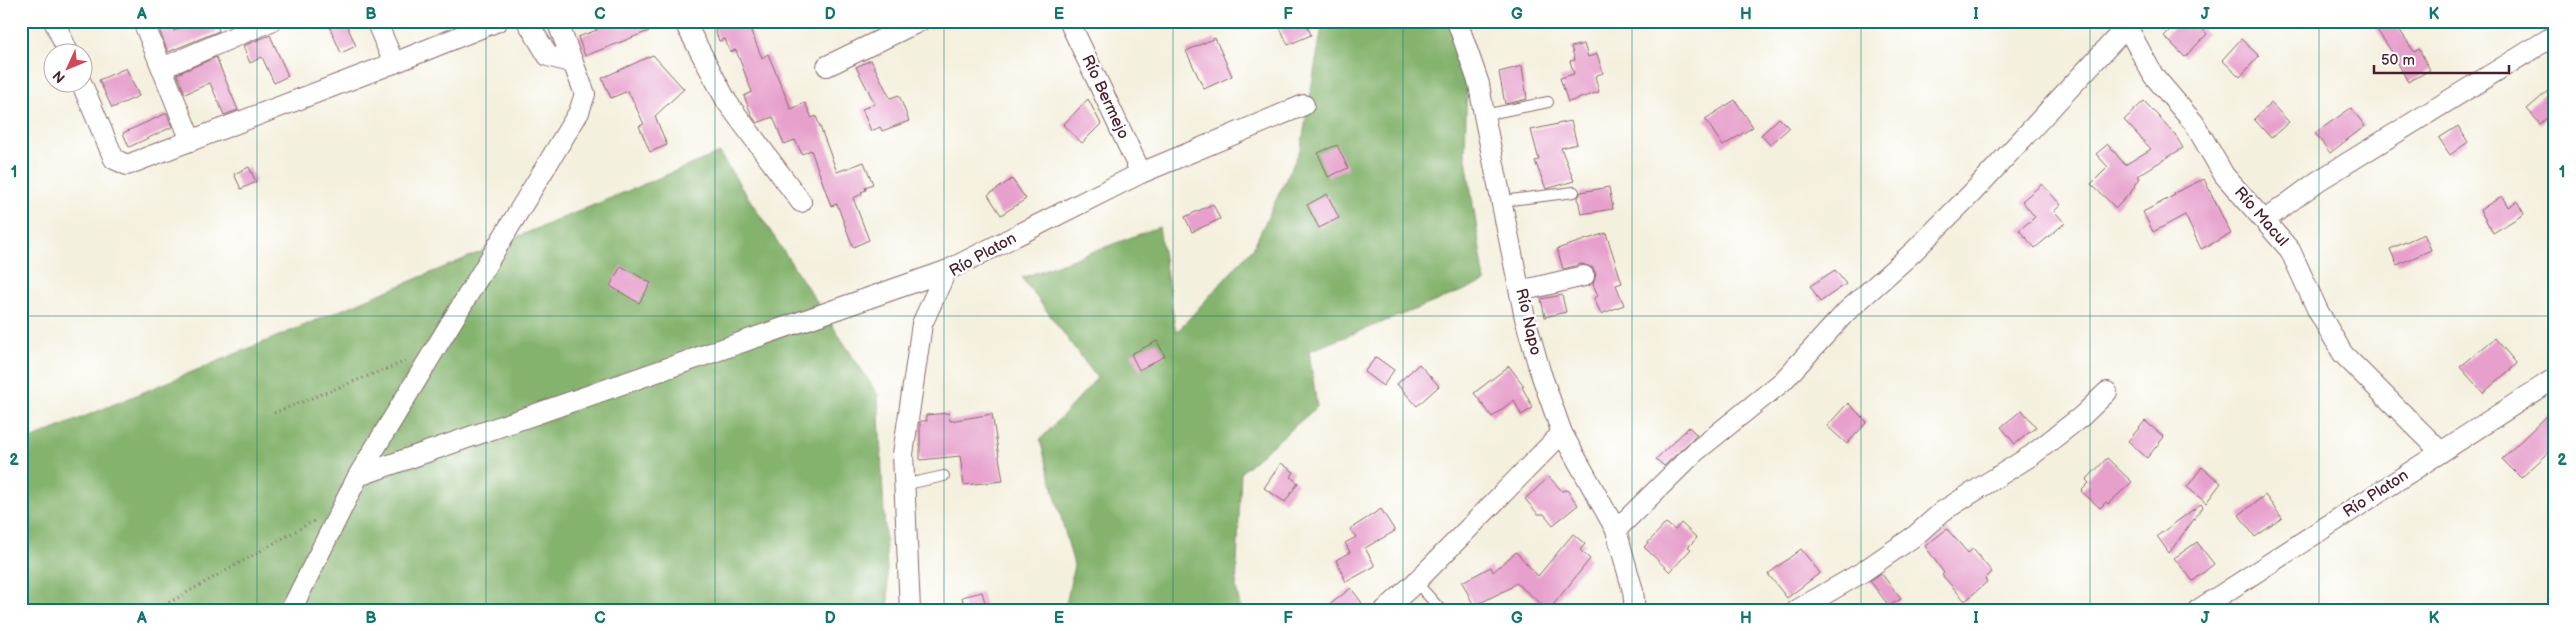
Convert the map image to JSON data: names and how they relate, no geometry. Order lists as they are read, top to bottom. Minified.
{"streets":{"street":["Río Bermejo","Río Macul","Río Platon","Río Napo"]},"crossings":[["Río Bermejo","Río Platon"],["Río Macul","Río Platon"]],"scale_bar":"50 m","north":"bottom left","grid":{"columns":["A","B","C","D","E","F","G","H","I","J","K"],"rows":["1","2"]}}
